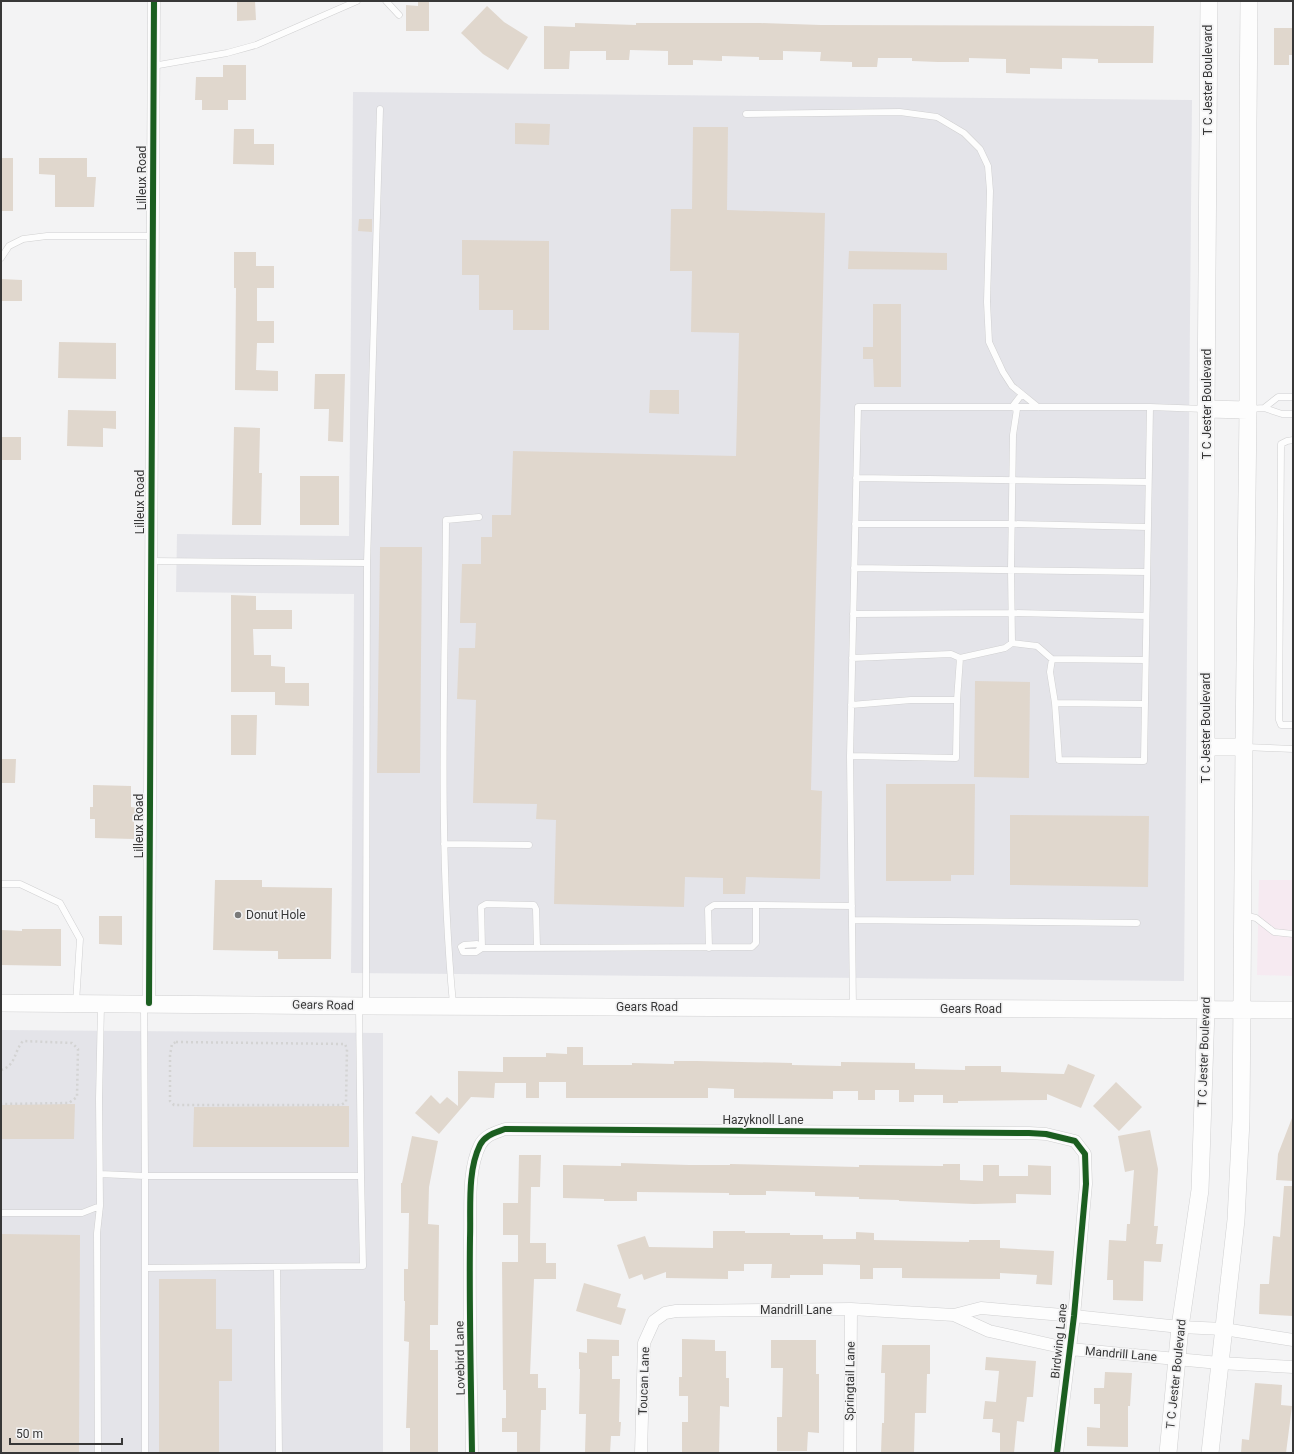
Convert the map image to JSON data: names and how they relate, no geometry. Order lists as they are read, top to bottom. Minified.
{"streets":{"main road":["T C Jester Boulevard","Gears Road"],"street":["Lilleux Road","Hazyknoll Lane","Mandrill Lane","Birdwing Lane","Lovebird Lane","Toucan Lane","Springtail Lane"]},"crossings":[["T C Jester Boulevard","Gears Road"],["T C Jester Boulevard","Mandrill Lane"],["Lilleux Road","Gears Road"],["Hazyknoll Lane","Birdwing Lane"],["Hazyknoll Lane","Lovebird Lane"],["Mandrill Lane","Birdwing Lane"],["Mandrill Lane","Toucan Lane"],["Mandrill Lane","Springtail Lane"]],"places":["Donut Hole"],"scale_bar":"50 m"}
